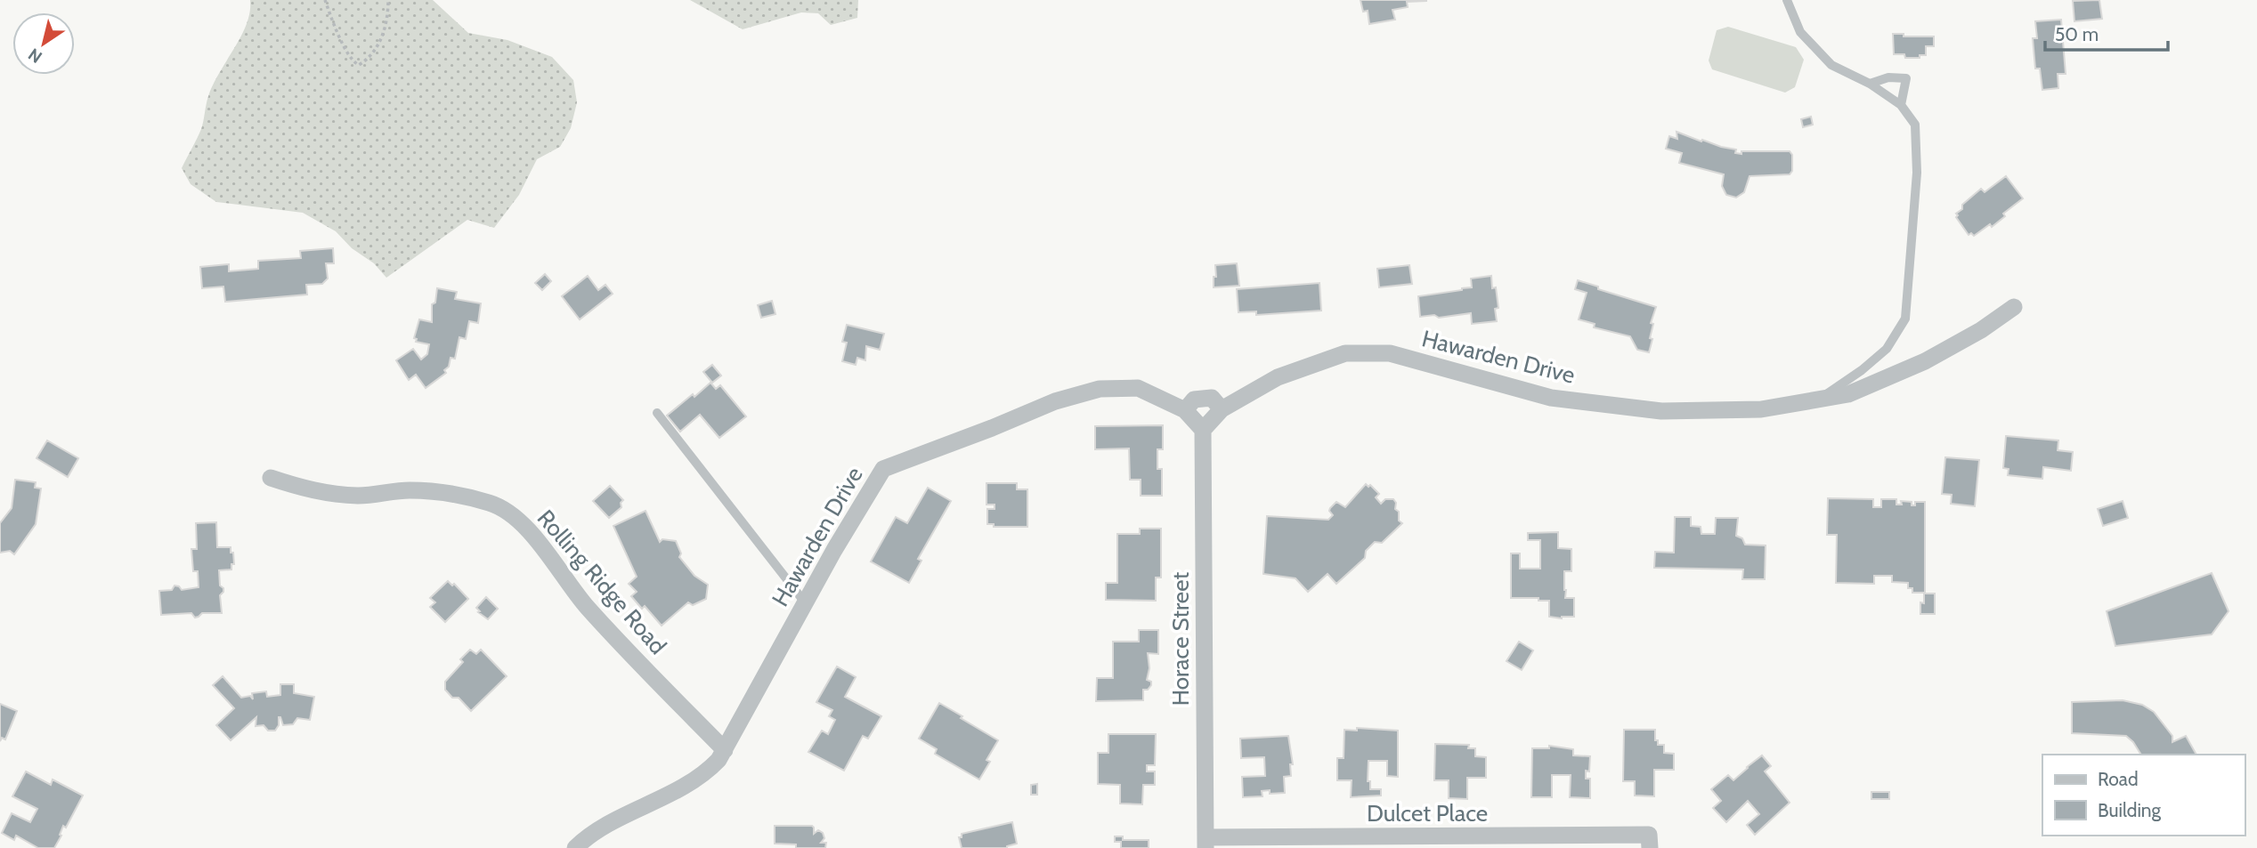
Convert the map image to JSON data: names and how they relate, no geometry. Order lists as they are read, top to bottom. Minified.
{"streets":{"street":["Hawarden Drive","Rolling Ridge Road","Horace Street","Dulcet Place"]},"crossings":[["Hawarden Drive","Rolling Ridge Road"],["Hawarden Drive","Horace Street"],["Horace Street","Dulcet Place"]],"legend":["Road","Building"],"scale_bar":"50 m","north":"bottom left"}
